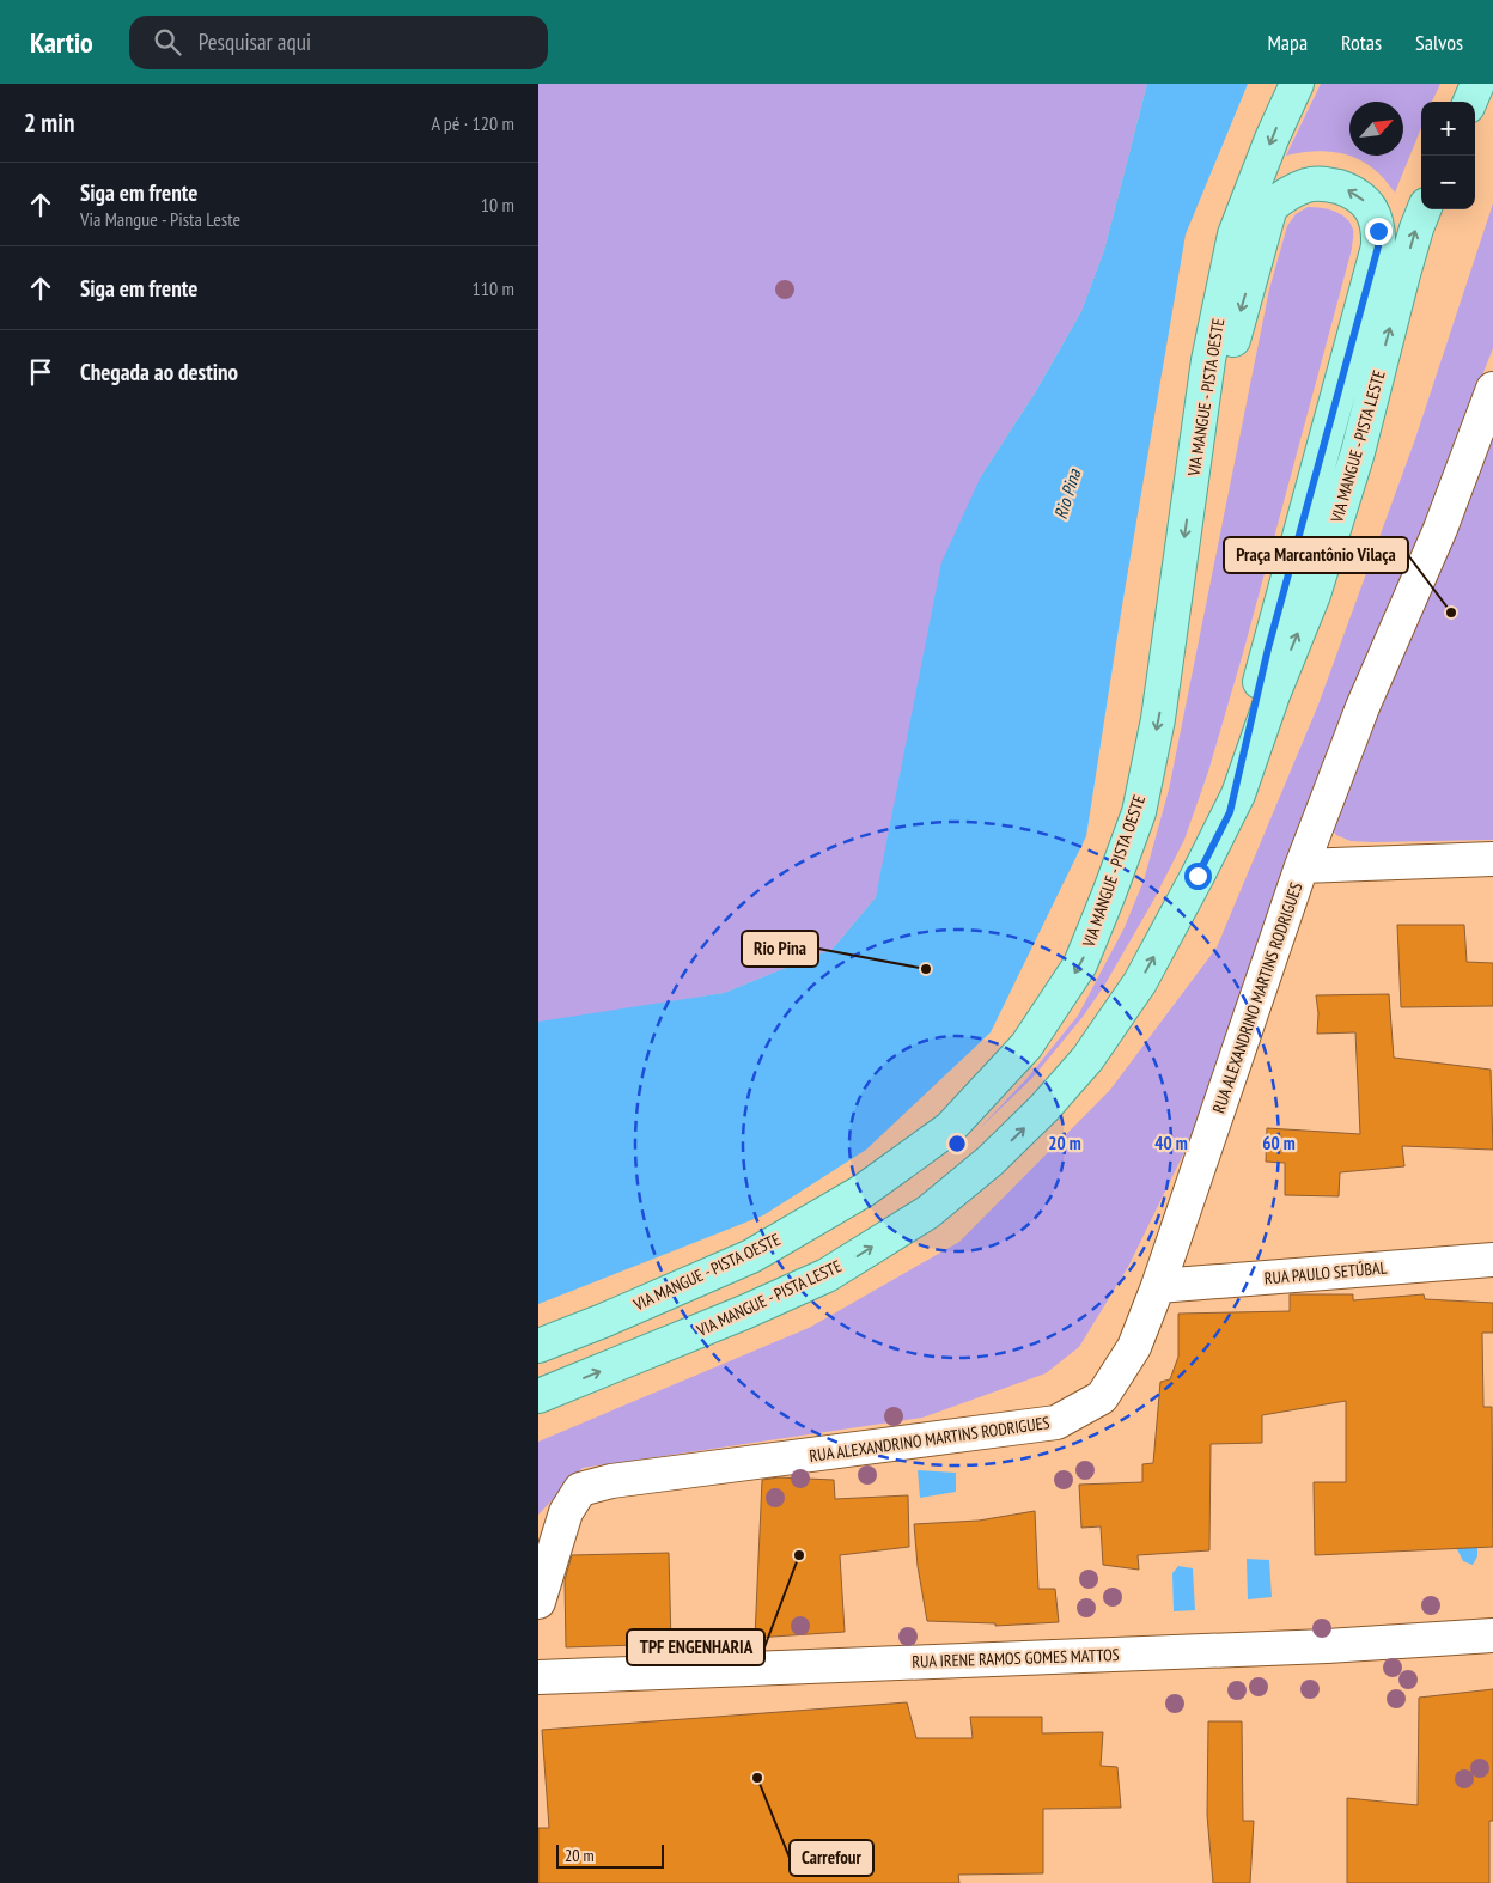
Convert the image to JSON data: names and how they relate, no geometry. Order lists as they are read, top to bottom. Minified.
{"streets":{"main road":["VIA MANGUE - PISTA OESTE","VIA MANGUE - PISTA LESTE"],"street":["RUA ALEXANDRINO MARTINS RODRIGUES","RUA PAULO SETÚBAL","RUA IRENE RAMOS GOMES MATTOS"]},"crossings":[["RUA ALEXANDRINO MARTINS RODRIGUES","RUA PAULO SETÚBAL"]],"one_way":["VIA MANGUE - PISTA OESTE","VIA MANGUE - PISTA LESTE"],"water":["Rio Pina"],"places":["Praça Marcantônio Vilaça","Rio Pina","TPF ENGENHARIA","Carrefour"],"scale_bar":"20 m","north":"top right","page":{"header":"Kartio","search":"Pesquisar aqui","nav":["Mapa","Rotas","Salvos"],"heading":["2 min","A pé · 120 m"],"map_buttons":["+","−"],"list":[["Siga em frente","Via Mangue - Pista Leste","10 m"],["Siga em frente","110 m"],"Chegada ao destino"],"scale":"20 m"},"rings":["20 m","40 m","60 m"]}
